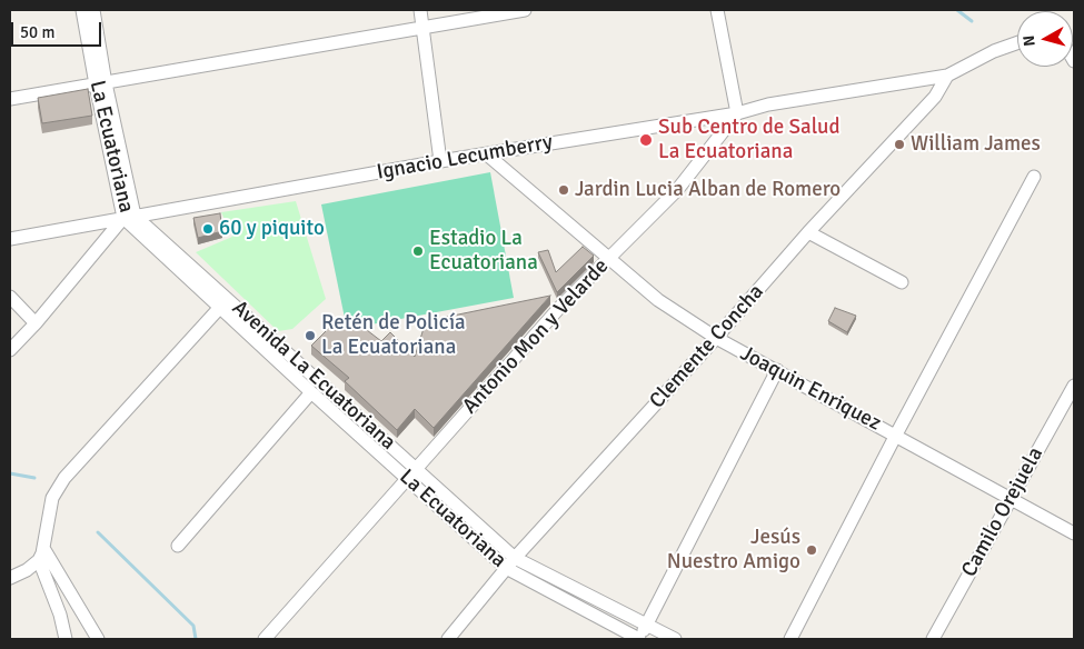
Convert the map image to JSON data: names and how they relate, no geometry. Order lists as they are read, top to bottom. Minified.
{"streets":{"street":["La Ecuatoriana","Ignacio Lecumberry","Antonio Mon y Velarde","Clemente Concha","Avenida La Ecuatoriana","Joaquin Enriquez","Camilo Orejuela"]},"crossings":[["La Ecuatoriana","Ignacio Lecumberry"],["La Ecuatoriana","Antonio Mon y Velarde"],["La Ecuatoriana","Clemente Concha"],["La Ecuatoriana","Avenida La Ecuatoriana"],["Ignacio Lecumberry","Antonio Mon y Velarde"],["Ignacio Lecumberry","Clemente Concha"],["Ignacio Lecumberry","Joaquin Enriquez"],["Antonio Mon y Velarde","Avenida La Ecuatoriana"],["Antonio Mon y Velarde","Joaquin Enriquez"],["Clemente Concha","Avenida La Ecuatoriana"],["Clemente Concha","Joaquin Enriquez"],["Joaquin Enriquez","Camilo Orejuela"]],"places":["Sub Centro de Salud La Ecuatoriana","William James","Jardin Lucia Alban de Romero","60 y piquito","Estadio La Ecuatoriana","Retén de Policía La Ecuatoriana","Jesús Nuestro Amigo"],"scale_bar":"50 m","north":"left"}
